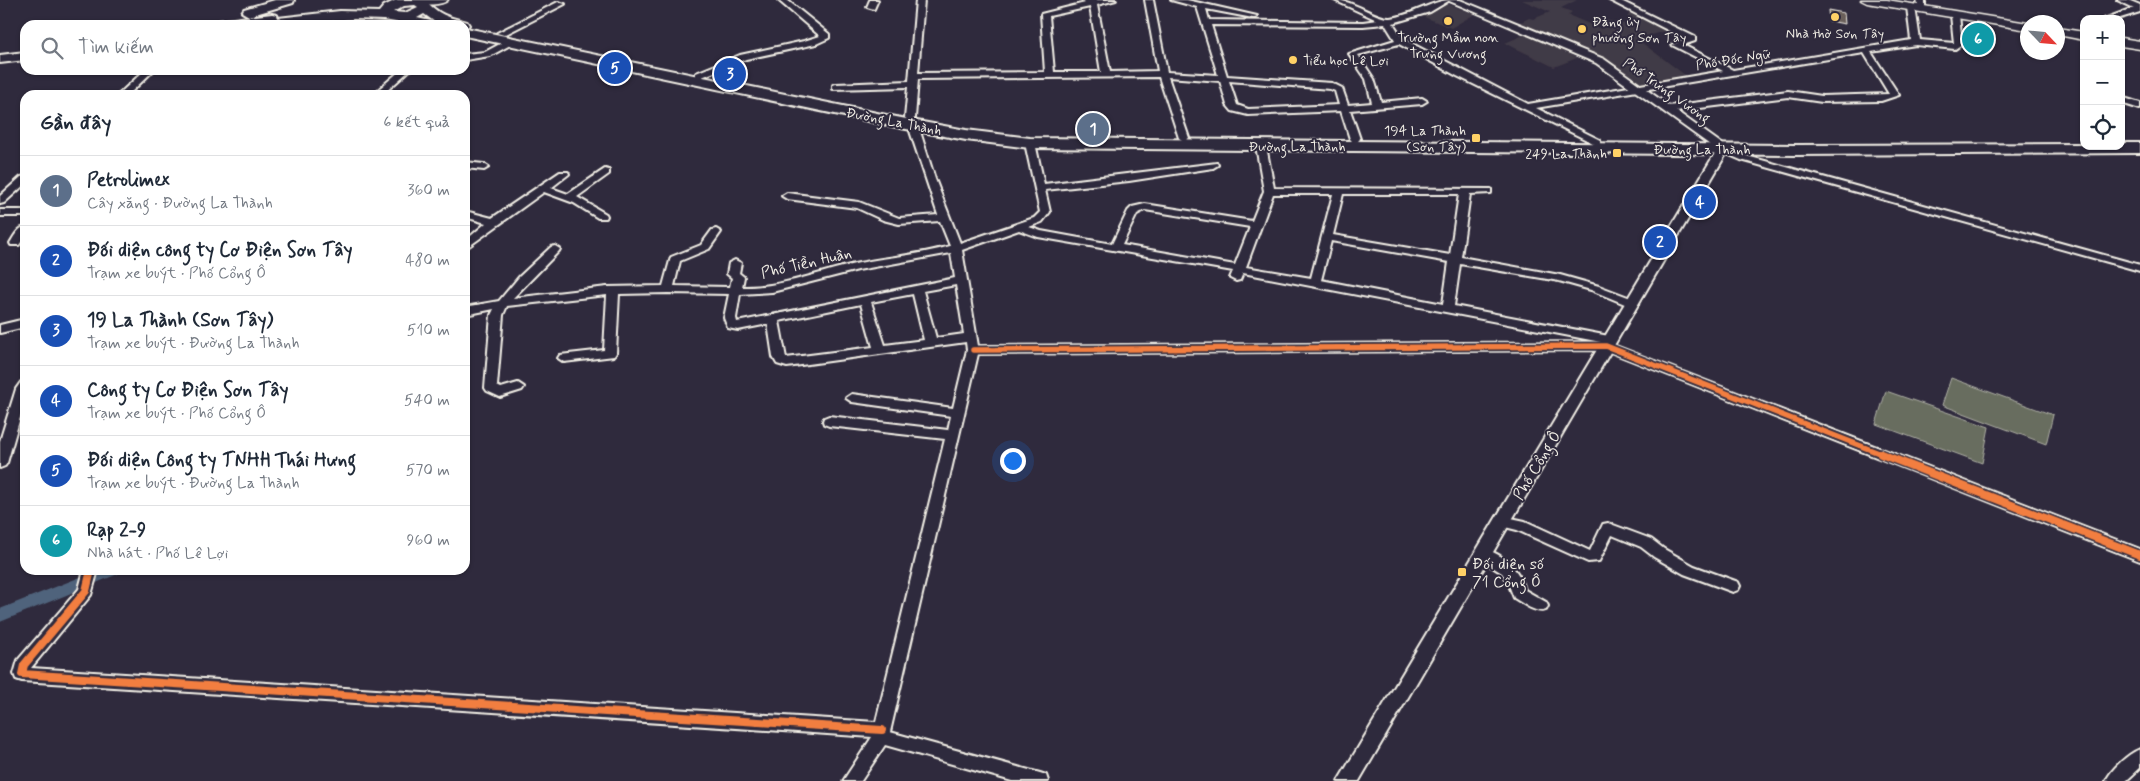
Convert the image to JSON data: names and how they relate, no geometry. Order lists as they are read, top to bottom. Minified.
{"streets":{"highway":["Đường La Thành"],"street":["Phố Đốc Ngữ","Phố Trưng Vương","Phố Tiền Huân","Phố Cổng Ô"]},"crossings":[["Phố Đốc Ngữ","Phố Trưng Vương"],["Phố Trưng Vương","Đường La Thành"],["Phố Trưng Vương","Phố Cổng Ô"],["Đường La Thành","Phố Tiền Huân"],["Đường La Thành","Phố Cổng Ô"]],"places":{"other":["Nhà thờ Sơn Tây","Trường Mầm non Trưng Vương","Đảng ủy phường Sơn Tây","Tiểu học Lê Lợi"],"transit":["194 La Thành (Sơn Tây)","249 La Thành","Đối diện số 71 Cổng Ô"]},"north":"bottom right","page":{"map_buttons":["+","−"],"search":"Tìm kiếm","pins":["6","5","3","1","4","2"],"heading":["Gần đây","6 kết quả"],"list":[{"mark":"1","name":"Petrolimex","note":"Cây xăng · Đường La Thành","value":"360 m"},{"mark":"2","name":"Đối diện công ty Cơ Điện Sơn Tây","note":"Trạm xe buýt · Phố Cổng Ô","value":"480 m"},{"mark":"3","name":"19 La Thành (Sơn Tây)","note":"Trạm xe buýt · Đường La Thành","value":"510 m"},{"mark":"4","name":"Công ty Cơ Điện Sơn Tây","note":"Trạm xe buýt · Phố Cổng Ô","value":"540 m"},{"mark":"5","name":"Đối diện Công ty TNHH Thái Hưng","note":"Trạm xe buýt · Đường La Thành","value":"570 m"},{"mark":"6","name":"Rạp 2-9","note":"Nhà hát · Phố Lê Lợi","value":"960 m"}]}}
